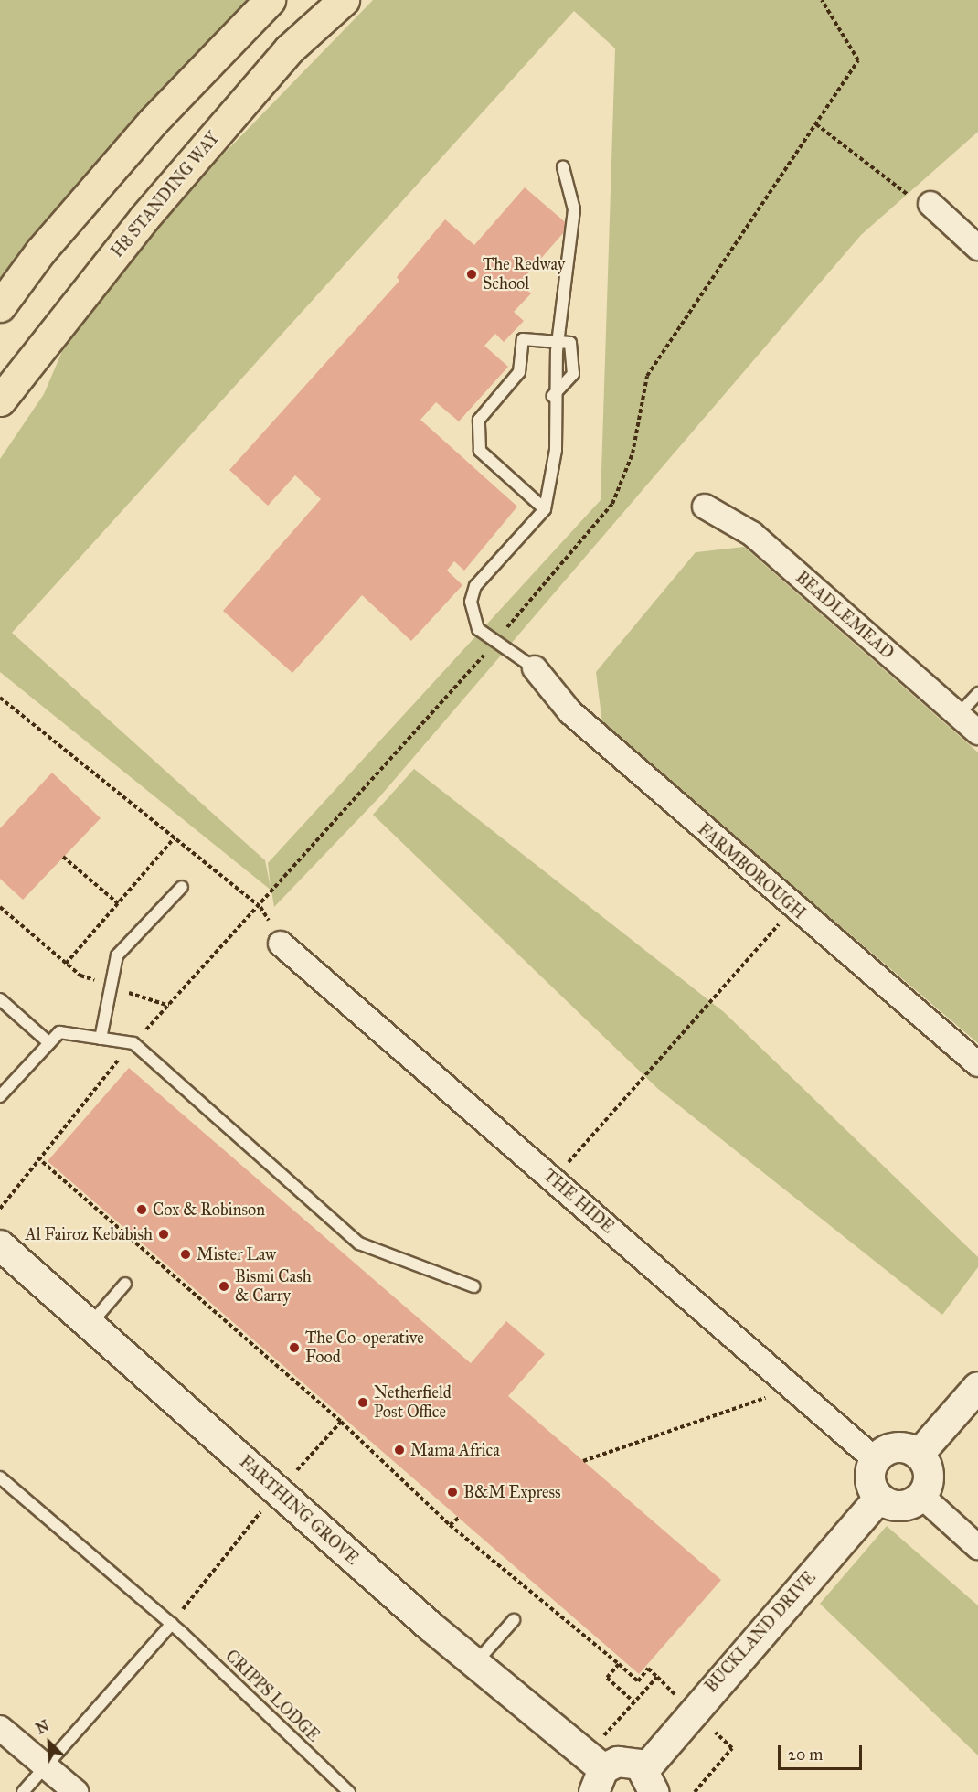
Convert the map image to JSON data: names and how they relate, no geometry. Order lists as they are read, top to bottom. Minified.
{"streets":{"highway":["H8 STANDING WAY"],"street":["BEADLEMEAD","FARMBOROUGH","THE HIDE","FARTHING GROVE","BUCKLAND DRIVE"],"lane":["CRIPPS LODGE"]},"crossings":[["THE HIDE","BUCKLAND DRIVE"]],"places":["The Redway School","Cox & Robinson","Al Fairoz Kebabish","Mister Law","Bismi Cash & Carry","The Co-operative Food","Netherfield Post Office","Mama Africa","B&M Express"],"scale_bar":"20 m","north":"top left"}
